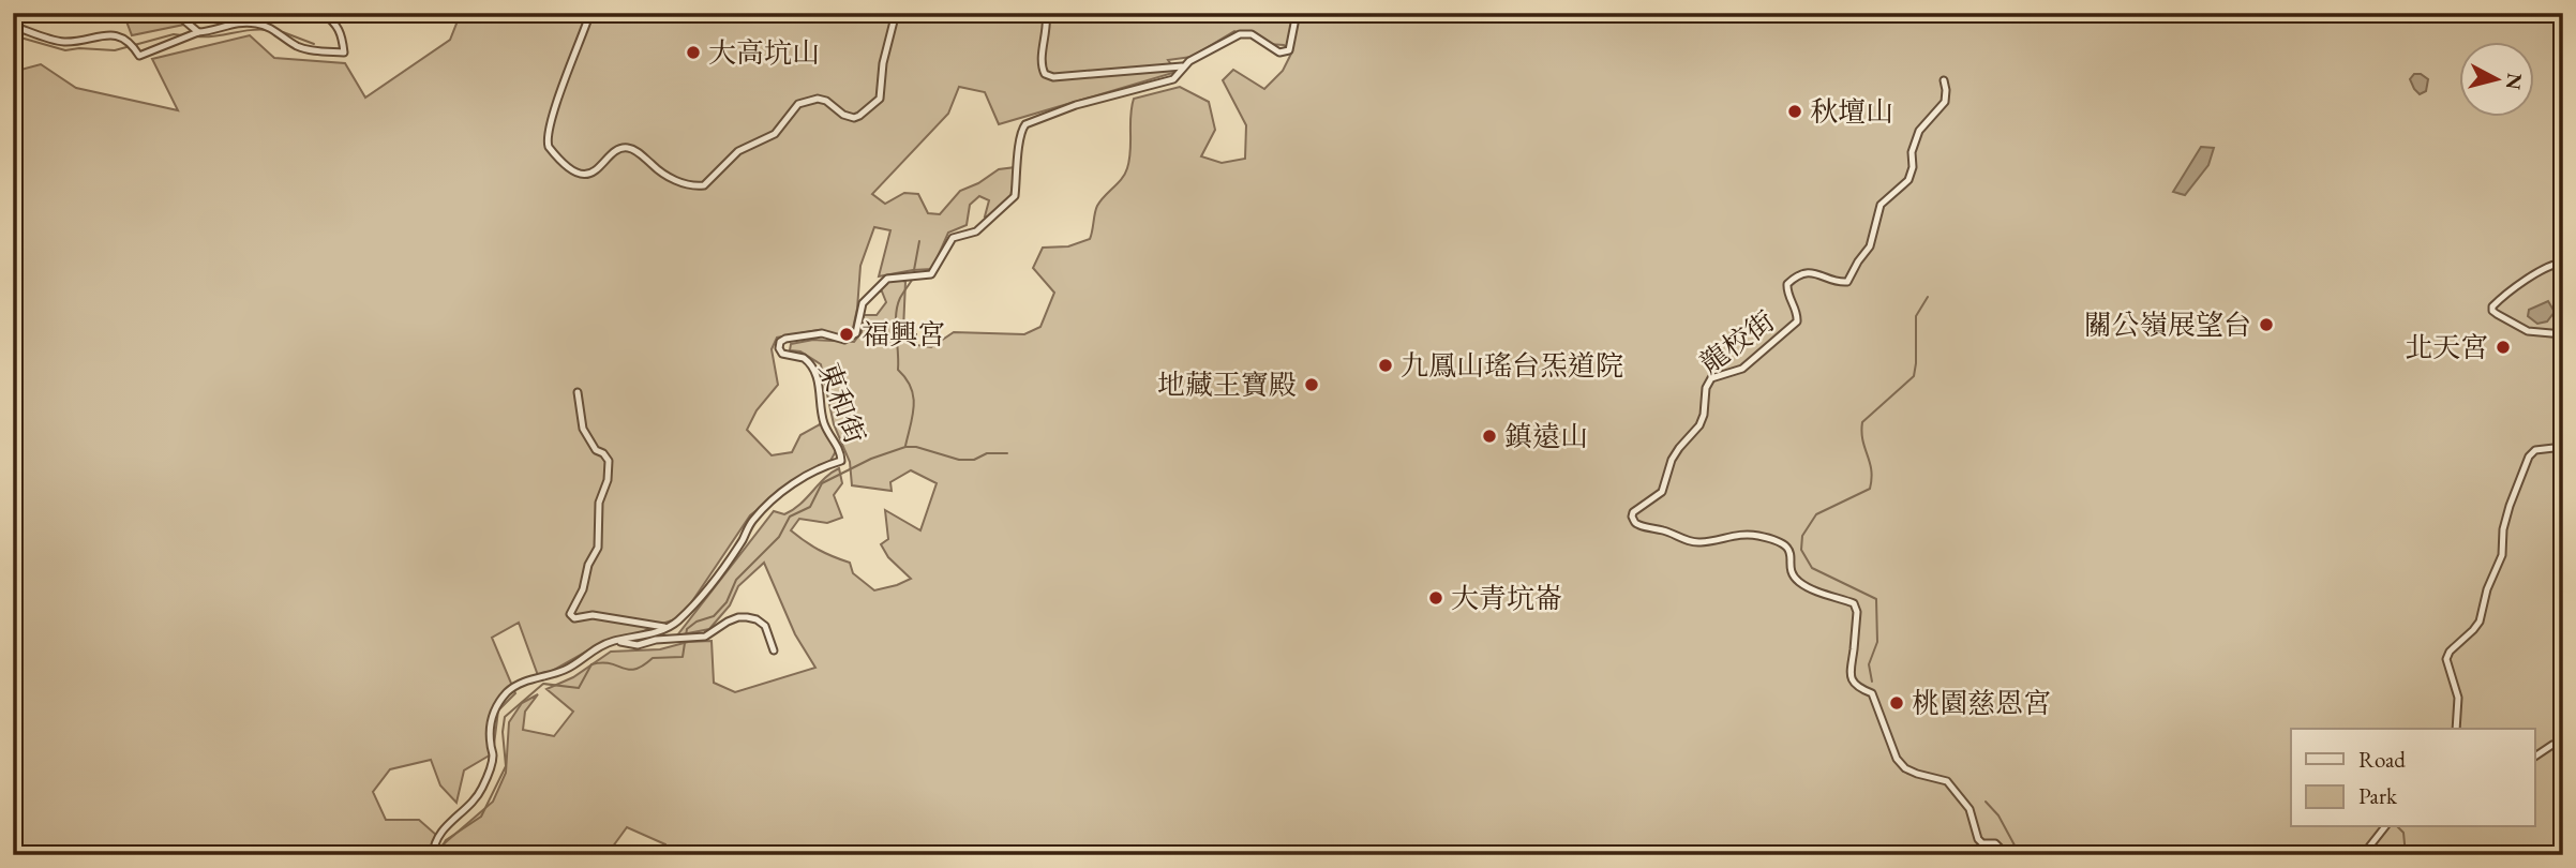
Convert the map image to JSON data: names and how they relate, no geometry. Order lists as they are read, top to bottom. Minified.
{"streets":{"street":["龍校街","東和街"]},"places":["大高坑山","秋壇山","關公嶺展望台","福興宮","北天宮","九鳳山瑤台炁道院","地藏王寶殿","鎮遠山","大青坑崙","桃園慈恩宮"],"legend":["Road","Park"],"north":"right"}
